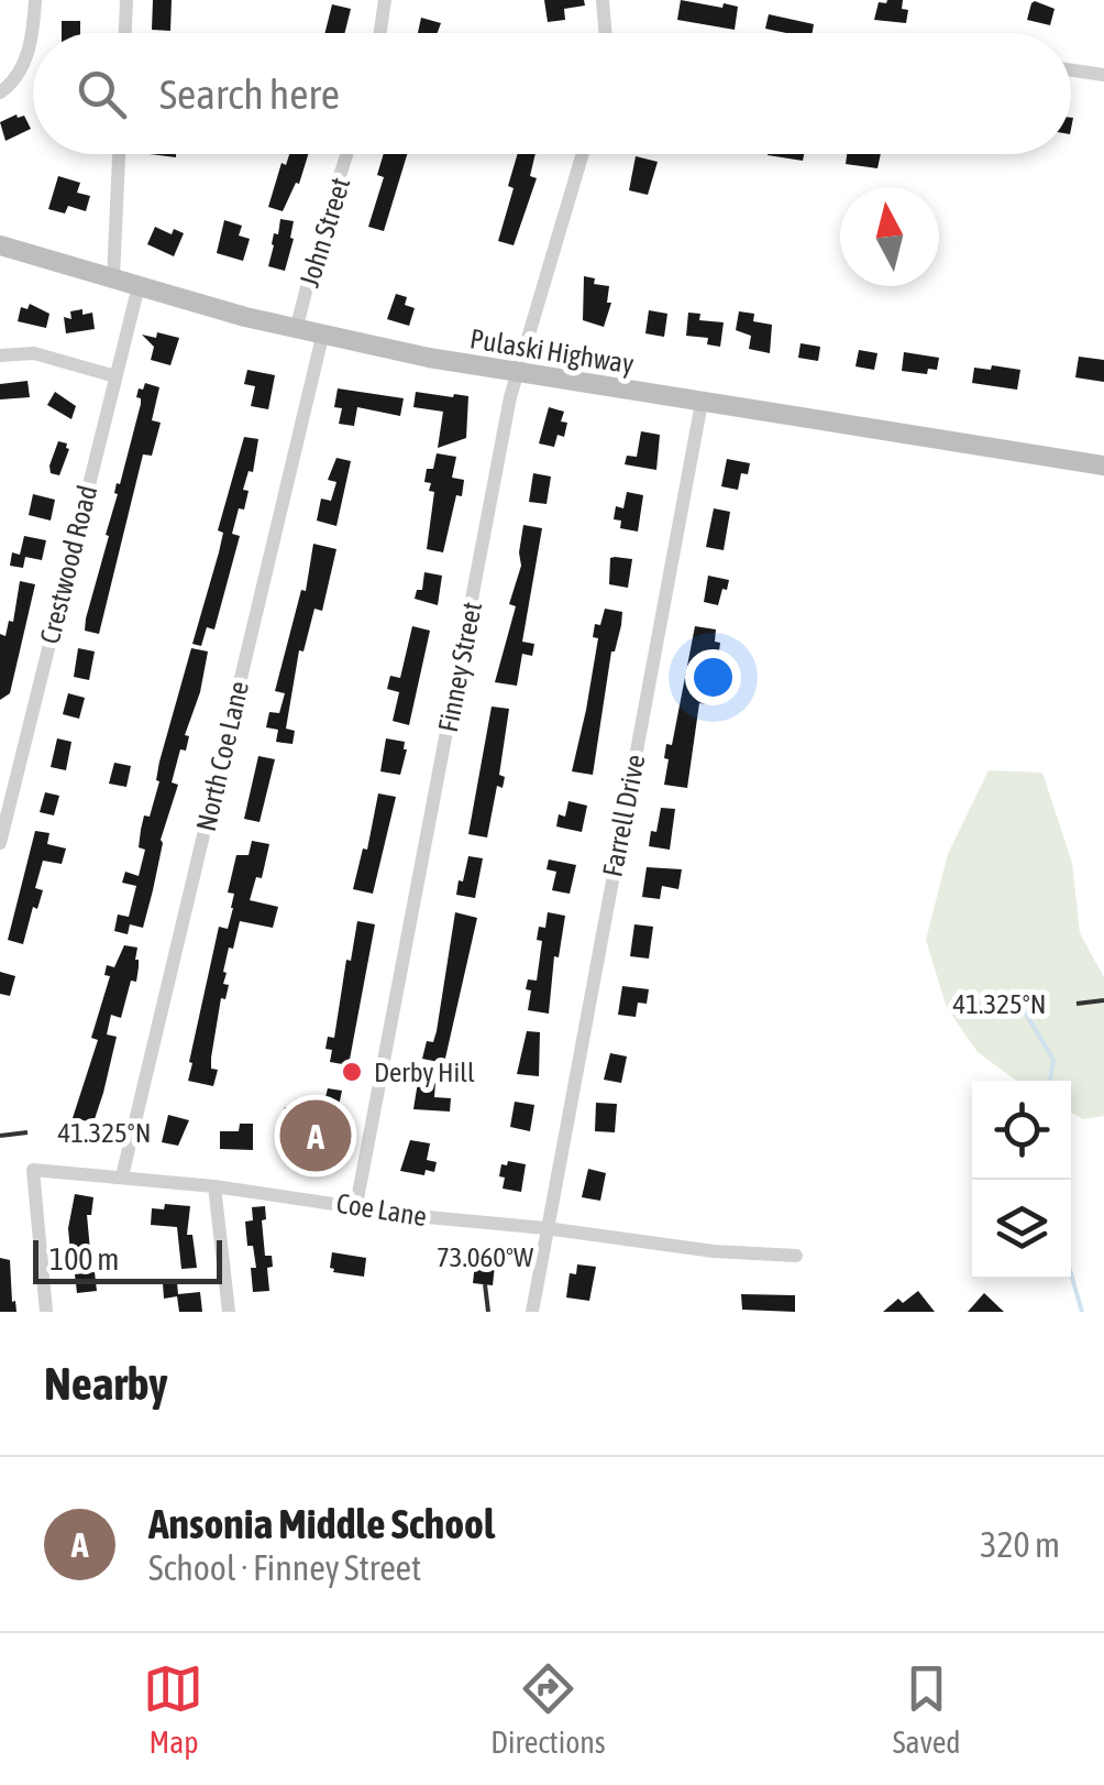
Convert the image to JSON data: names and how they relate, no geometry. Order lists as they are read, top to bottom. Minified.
{"streets":{"main road":["Pulaski Highway"],"street":["John Street","Crestwood Road","Finney Street","North Coe Lane","Farrell Drive","Coe Lane"]},"crossings":[["John Street","Pulaski Highway"],["Pulaski Highway","Crestwood Road"],["Pulaski Highway","Finney Street"],["Pulaski Highway","North Coe Lane"],["Pulaski Highway","Farrell Drive"],["Finney Street","Coe Lane"],["North Coe Lane","Coe Lane"],["Farrell Drive","Coe Lane"]],"places":["Derby Hill"],"scale_bar":"100 m","north":"top","page":{"search":"Search here","pins":"A","scale":"100 m","heading":"Nearby","list":[{"mark":"A","name":"Ansonia Middle School","note":"School · Finney Street","value":"320 m"}],"nav":["Map","Directions","Saved"]},"coordinates":["41.325°N","73.060°W"]}
